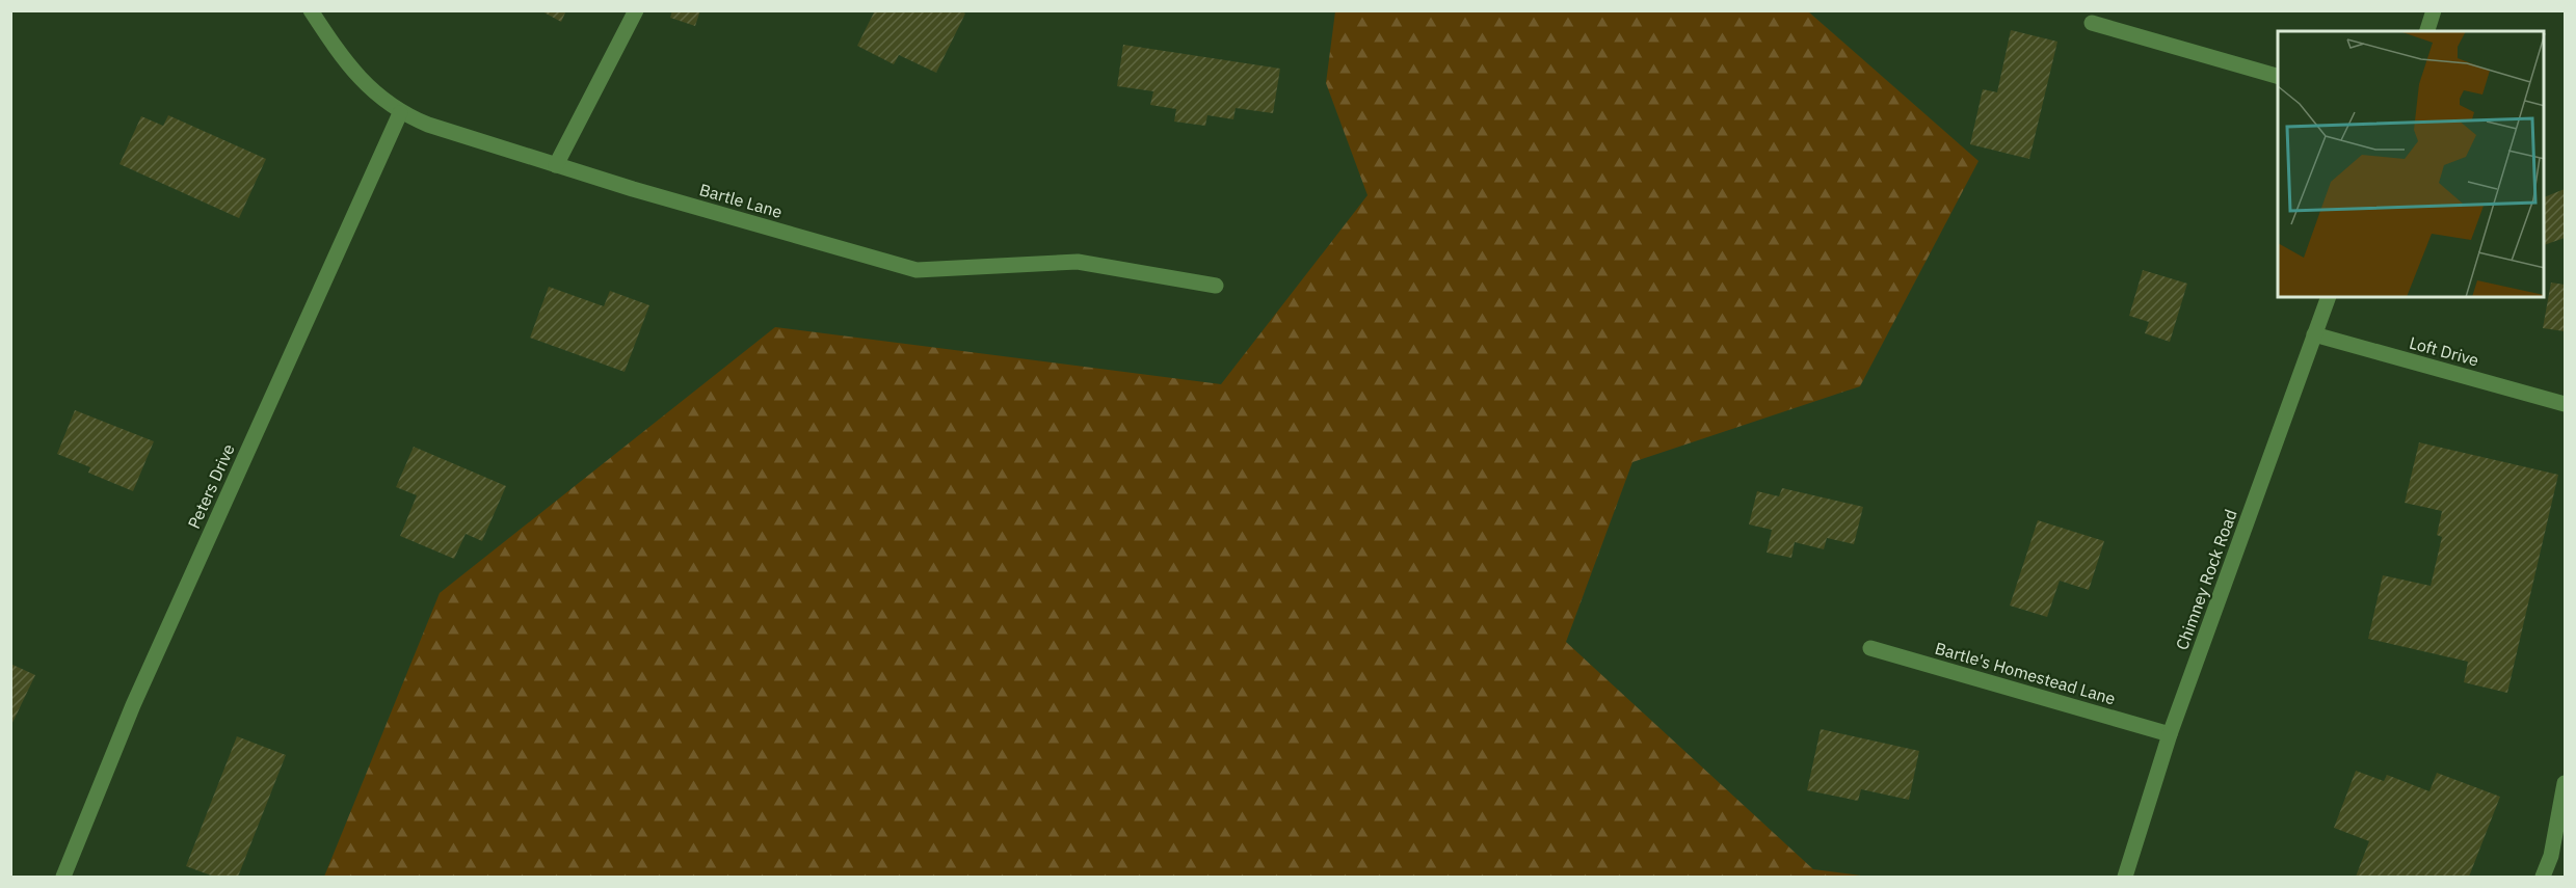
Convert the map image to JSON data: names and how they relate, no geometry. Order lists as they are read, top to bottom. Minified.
{"streets":{"street":["Bartle Lane","Loft Drive","Peters Drive","Chimney Rock Road","Bartle's Homestead Lane"]},"crossings":[["Bartle Lane","Peters Drive"],["Loft Drive","Chimney Rock Road"],["Chimney Rock Road","Bartle's Homestead Lane"]]}
